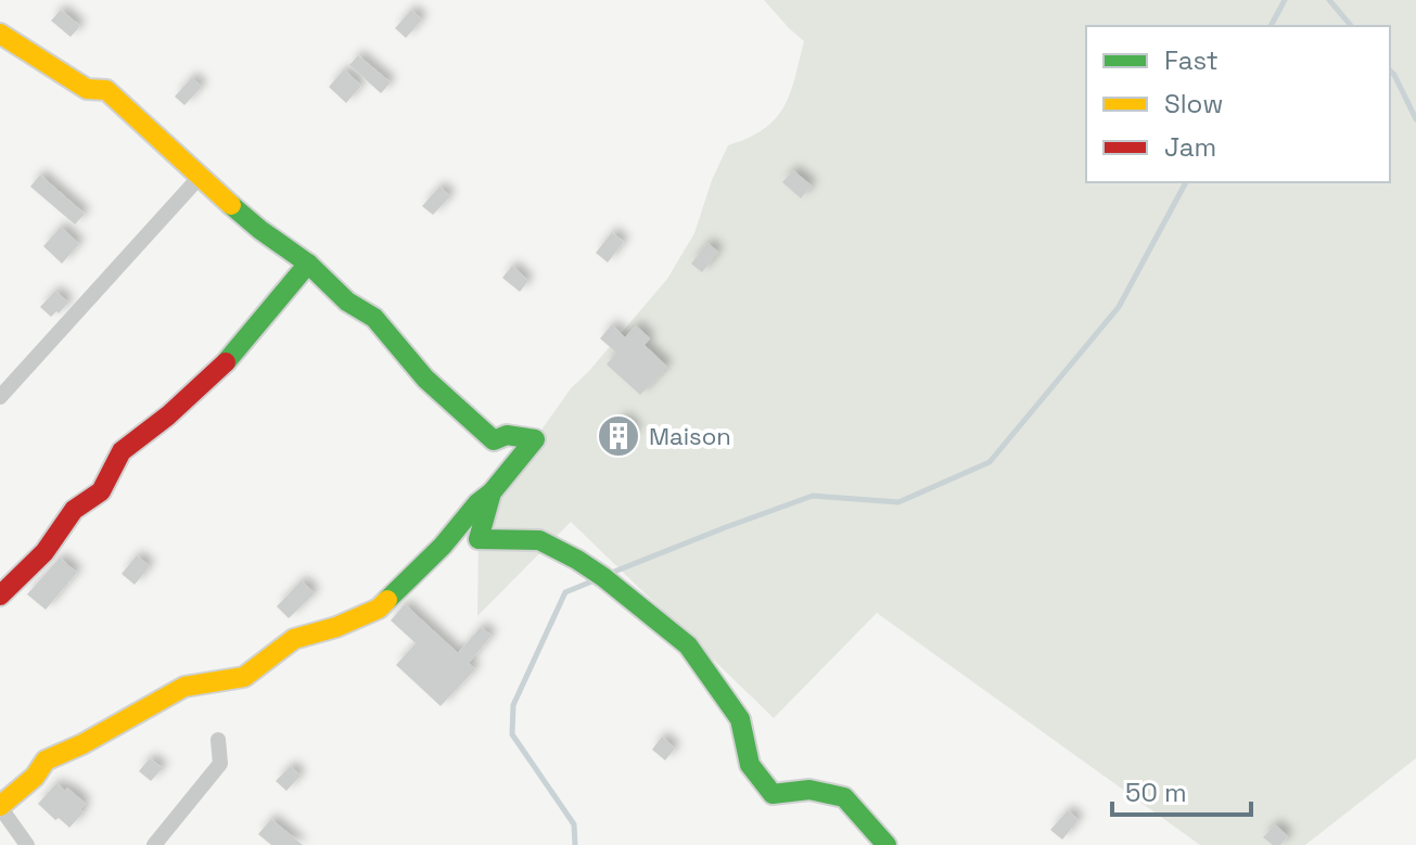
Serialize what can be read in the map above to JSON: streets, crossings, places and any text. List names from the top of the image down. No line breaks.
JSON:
{"places":{"building":["Maison"]},"legend":["Fast","Slow","Jam"],"scale_bar":"50 m"}
